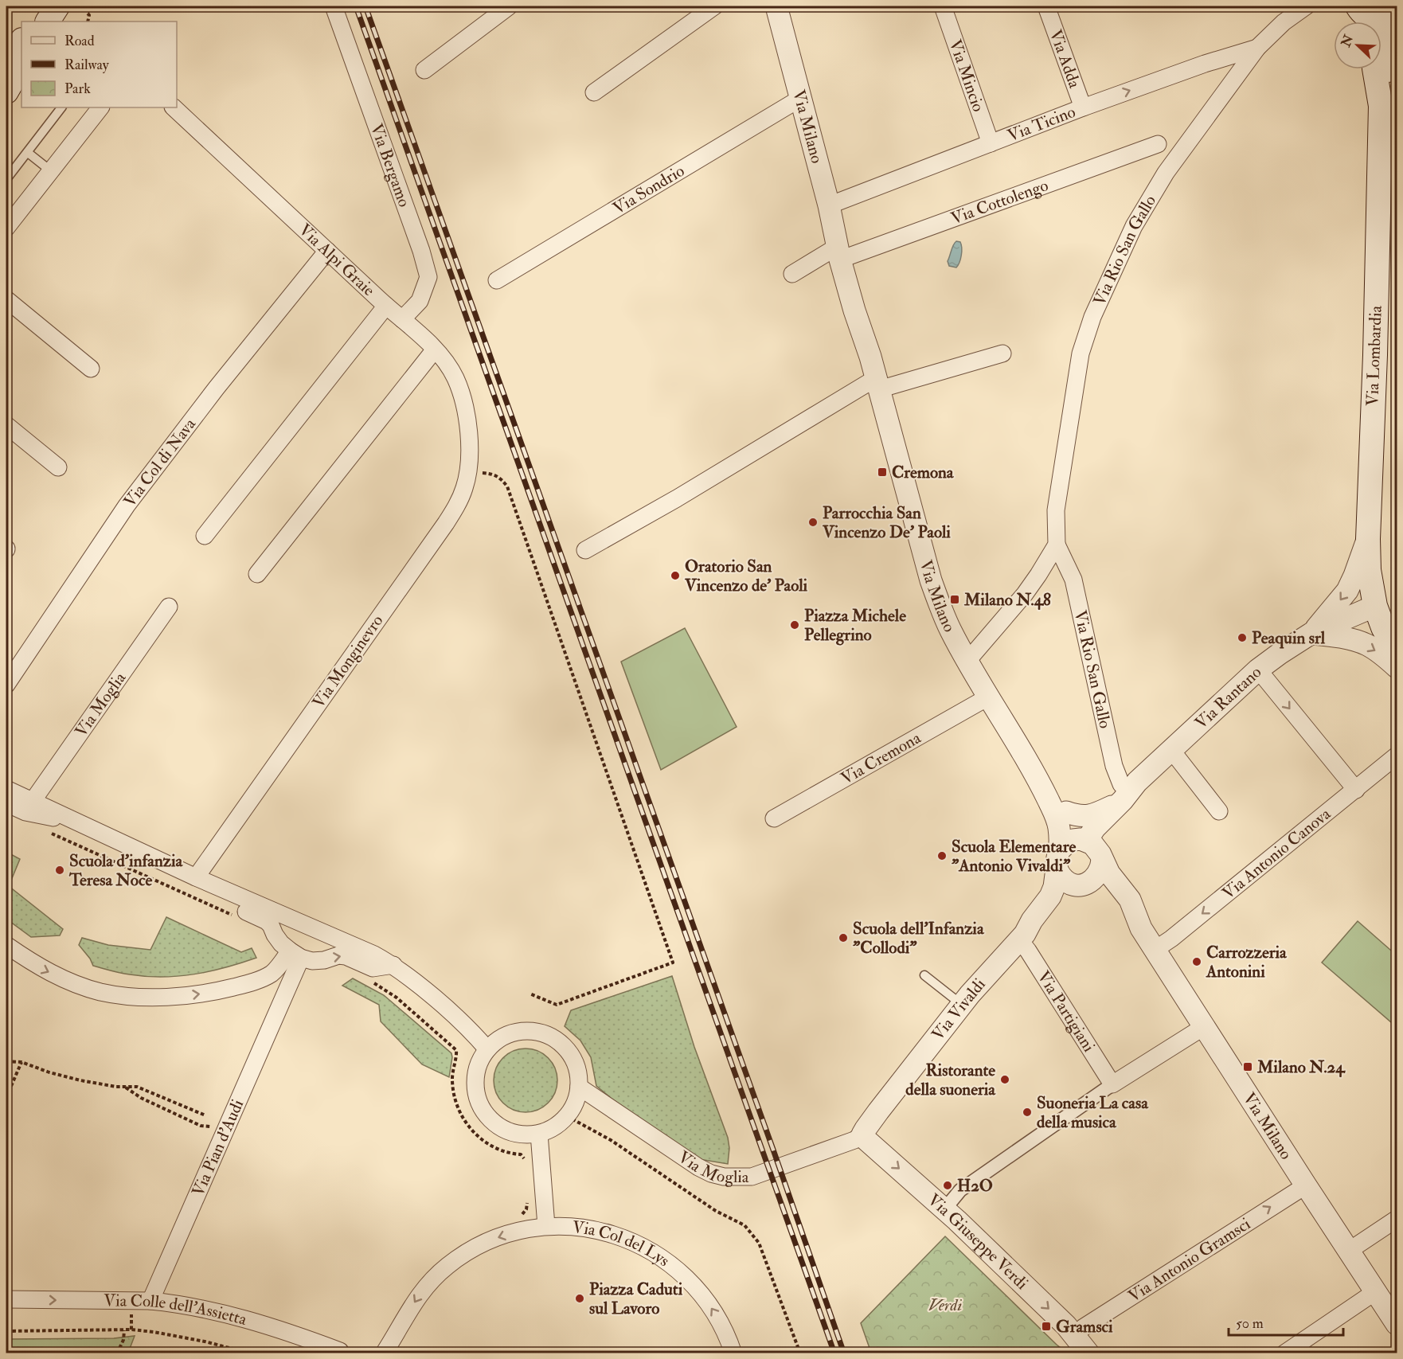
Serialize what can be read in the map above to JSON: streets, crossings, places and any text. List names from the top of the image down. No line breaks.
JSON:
{"streets":{"main road":["Via Lombardia"],"street":["Via Adda","Via Mincio","Via Ticino","Via Milano","Via Bergamo","Via Sondrio","Via Cottolengo","Via Rio San Gallo","Via Alpi Graie","Via Col di Nava","Via Monginevro","Via Rantano","Via Moglia","Via Cremona","Via Antonio Canova","Via Vivaldi","Via Partigiani","Via Pian d'Audi","Via Giuseppe Verdi","Via Col del Lys","Via Antonio Gramsci","Via Colle dell'Assietta"]},"crossings":[["Via Adda","Via Ticino"],["Via Mincio","Via Ticino"],["Via Ticino","Via Milano"],["Via Ticino","Via Rio San Gallo"],["Via Milano","Via Sondrio"],["Via Milano","Via Cottolengo"],["Via Milano","Via Rantano"],["Via Milano","Via Cremona"],["Via Milano","Via Antonio Canova"],["Via Milano","Via Vivaldi"],["Via Milano","Via Antonio Gramsci"],["Via Bergamo","Via Alpi Graie"],["Via Rio San Gallo","Via Rantano"],["Via Alpi Graie","Via Col di Nava"],["Via Alpi Graie","Via Monginevro"],["Via Lombardia","Via Rantano"],["Via Rantano","Via Vivaldi"],["Via Moglia","Via Vivaldi"],["Via Moglia","Via Giuseppe Verdi"],["Via Moglia","Via Col del Lys"],["Via Vivaldi","Via Partigiani"],["Via Vivaldi","Via Giuseppe Verdi"],["Via Pian d'Audi","Via Colle dell'Assietta"],["Via Giuseppe Verdi","Via Antonio Gramsci"]],"one_way":["Via Ticino","Via Antonio Canova","Via Giuseppe Verdi","Via Colle dell'Assietta"],"parks":["Verdi"],"places":{"transit":["Cremona","Milano N.48","Milano N.24","Gramsci"],"other":["Parrocchia San Vincenzo De' Paoli","Oratorio San Vincenzo de' Paoli","Piazza Michele Pellegrino","Peaquin srl","Scuola Elementare \"Antonio Vivaldi\"","Scuola d'infanzia Teresa Noce","Scuola dell'Infanzia \"Collodi\"","Carrozzeria Antonini","Ristorante della suoneria","Suoneria La casa della musica","H2O","Piazza Caduti sul Lavoro"]},"legend":["Road","Railway","Park"],"scale_bar":"50 m","north":"top left"}
